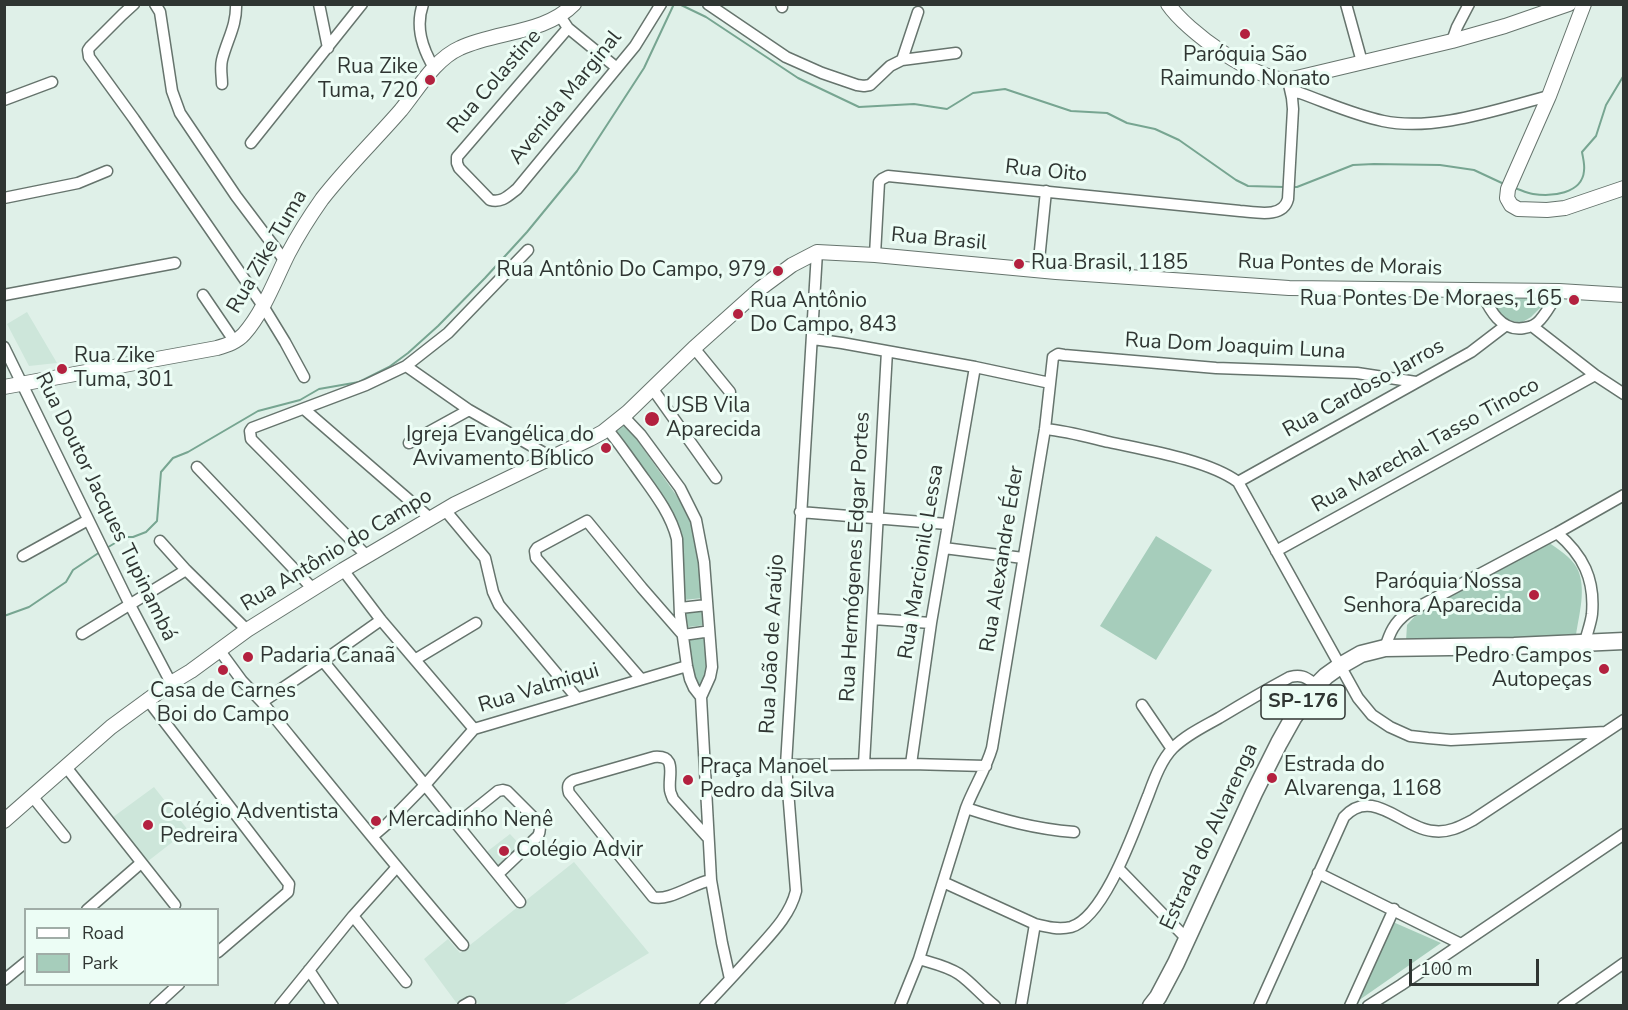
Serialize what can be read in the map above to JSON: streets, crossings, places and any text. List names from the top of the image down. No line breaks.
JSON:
{"streets":{"main road":["SP-176","Estrada do Alvarenga"],"street":["Rua Colastine","Avenida Marginal","Rua Oito","Rua Brasil","Rua Zike Tuma","Rua Pontes de Morais","Rua Dom Joaquim Luna","Rua Cardoso Jarros","Rua Marechal Tasso Tinoco","Rua Doutor Jacques Tupinambá","Rua Antônio do Campo","Rua Hermógenes Edgar Portes","Rua Alexandre Éder","Rua Marcionilc Lessa","Rua João de Araújo","Rua Valmiqui"]},"crossings":[["Rua Colastine","Avenida Marginal"],["Rua Colastine","Rua Zike Tuma"],["Rua Oito","Rua Brasil"],["Rua Brasil","Rua Pontes de Morais"],["Rua Brasil","Rua Antônio do Campo"],["Rua Brasil","Rua João de Araújo"],["Rua Zike Tuma","Rua Doutor Jacques Tupinambá"],["Rua Dom Joaquim Luna","Rua Cardoso Jarros"],["Rua Dom Joaquim Luna","Rua Alexandre Éder"],["Rua Doutor Jacques Tupinambá","Rua Antônio do Campo"],["Rua Antônio do Campo","Rua João de Araújo"]],"places":["Paróquia São Raimundo Nonato","Rua Zike Tuma, 720","Rua Brasil, 1185","Rua Antônio Do Campo, 979","Rua Pontes De Moraes, 165","Rua Antônio Do Campo, 843","Rua Zike Tuma, 301","USB Vila Aparecida","Igreja Evangélica do Avivamento Bíblico","Paróquia Nossa Senhora Aparecida","Padaria Canaã","Pedro Campos Autopeças","Casa de Carnes Boi do Campo","Estrada do Alvarenga, 1168","Praça Manoel Pedro da Silva","Mercadinho Nenê","Colégio Adventista Pedreira","Colégio Advir"],"legend":["Road","Park"],"scale_bar":"100 m"}
